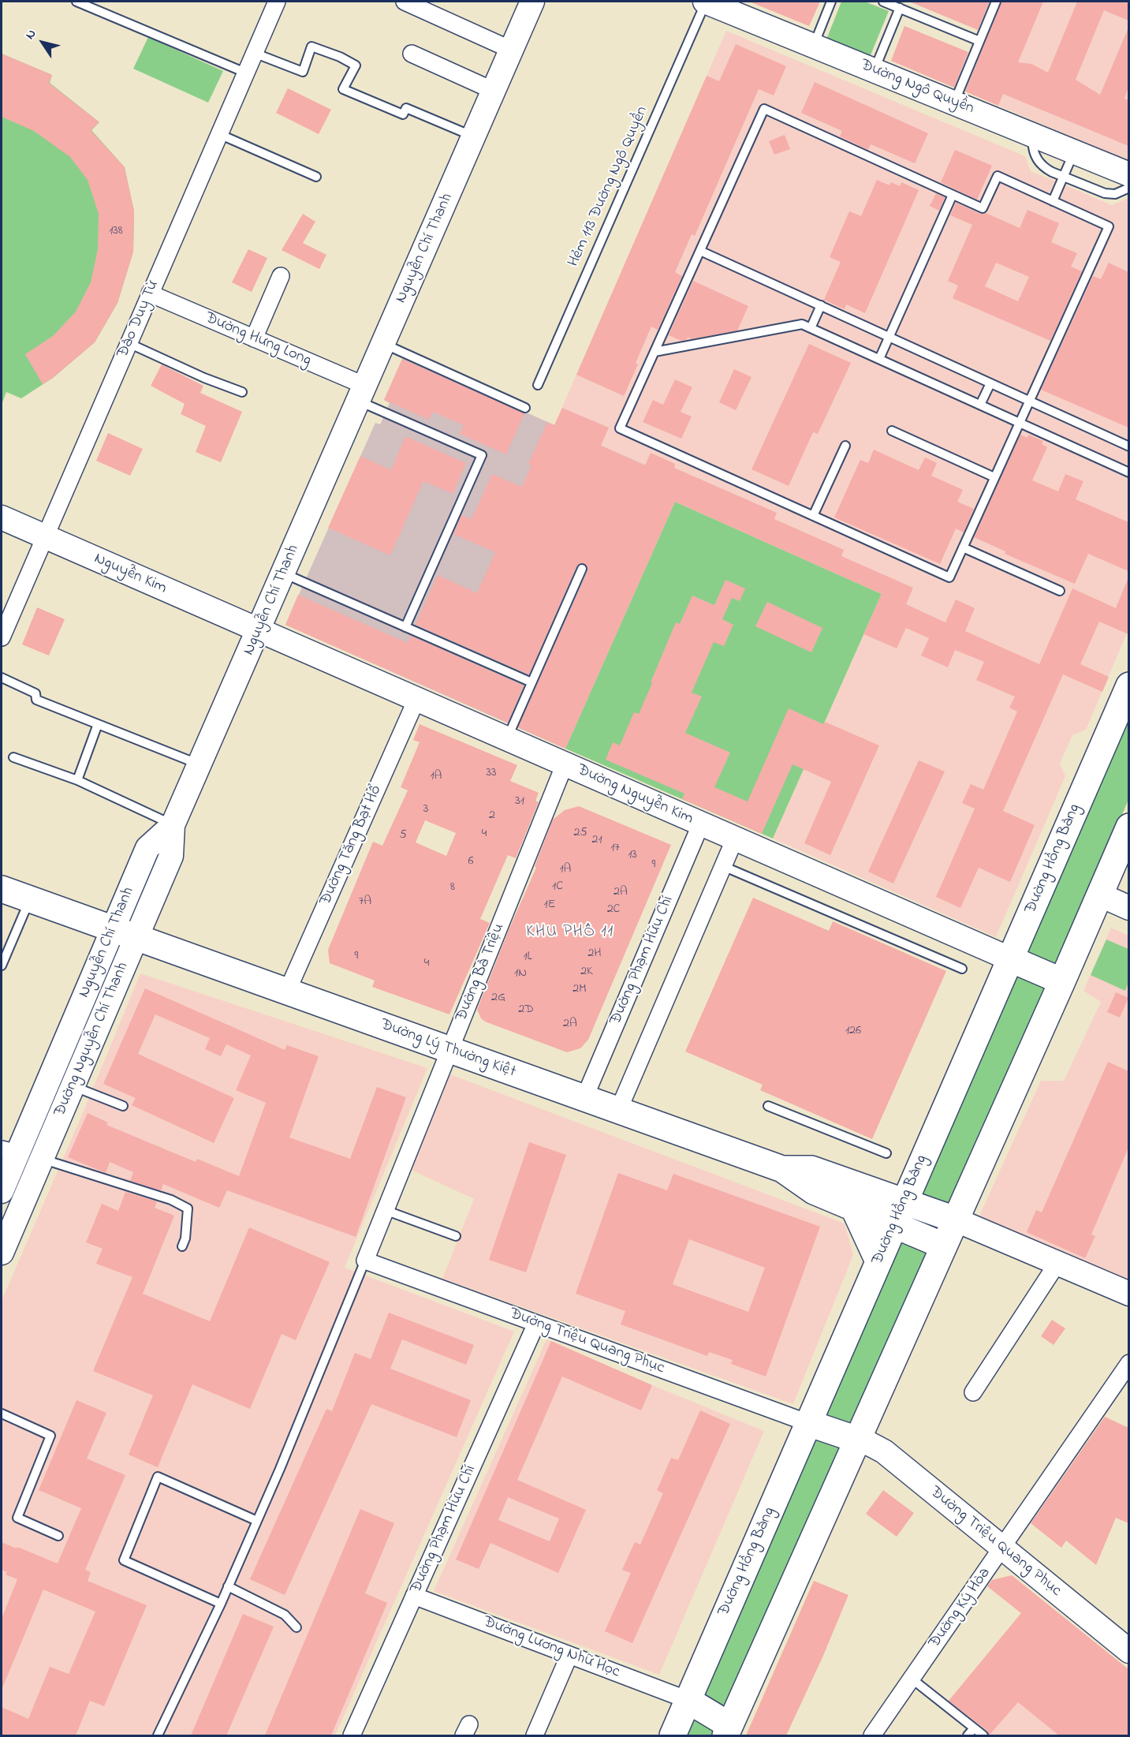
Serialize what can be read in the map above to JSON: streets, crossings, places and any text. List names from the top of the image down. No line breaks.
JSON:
{"streets":{"main road":["Đường Hồng Bàng","Đường Lý Thường Kiệt"],"street":["Đường Ngô Quyền","Nguyễn Chí Thanh","Đào Duy Từ","Đường Hưng Long","Nguyễn Kim","Đường Nguyễn Kim","Đường Tăng Bạt Hổ","Đường Phạm Hữu Chí","Đường Bà Triệu","Đường Nguyễn Chí Thanh","Đường Triệu Quang Phục","Đường Ký Hòa","Đường Lương Nhữ Học"],"lane":["Hẻm 113 Đường Ngô Quyền"]},"crossings":[["Đường Ngô Quyền","Hẻm 113 Đường Ngô Quyền"],["Nguyễn Chí Thanh","Đường Hưng Long"],["Nguyễn Chí Thanh","Nguyễn Kim"],["Nguyễn Chí Thanh","Đường Nguyễn Kim"],["Nguyễn Chí Thanh","Đường Nguyễn Chí Thanh"],["Nguyễn Chí Thanh","Đường Lý Thường Kiệt"],["Đào Duy Từ","Đường Hưng Long"],["Đào Duy Từ","Nguyễn Kim"],["Nguyễn Kim","Đường Nguyễn Kim"],["Đường Nguyễn Kim","Đường Tăng Bạt Hổ"],["Đường Nguyễn Kim","Đường Hồng Bàng"],["Đường Nguyễn Kim","Đường Phạm Hữu Chí"],["Đường Nguyễn Kim","Đường Bà Triệu"],["Đường Tăng Bạt Hổ","Đường Lý Thường Kiệt"],["Đường Hồng Bàng","Đường Lý Thường Kiệt"],["Đường Hồng Bàng","Đường Triệu Quang Phục"],["Đường Hồng Bàng","Đường Lương Nhữ Học"],["Đường Phạm Hữu Chí","Đường Lý Thường Kiệt"],["Đường Phạm Hữu Chí","Đường Triệu Quang Phục"],["Đường Phạm Hữu Chí","Đường Lương Nhữ Học"],["Đường Bà Triệu","Đường Lý Thường Kiệt"],["Đường Bà Triệu","Đường Triệu Quang Phục"],["Đường Nguyễn Chí Thanh","Đường Lý Thường Kiệt"],["Đường Triệu Quang Phục","Đường Ký Hòa"]],"districts":["KHU PHỐ 11"],"house_numbers":["138","33","1A","31","3","2","25","4","5","21","17","13","6","9","1A","1C","8","2A","7A","1E","2C","2H","9","1L","4","2K","1N","2M","2G","2D","2A","126"],"north":"top left"}
